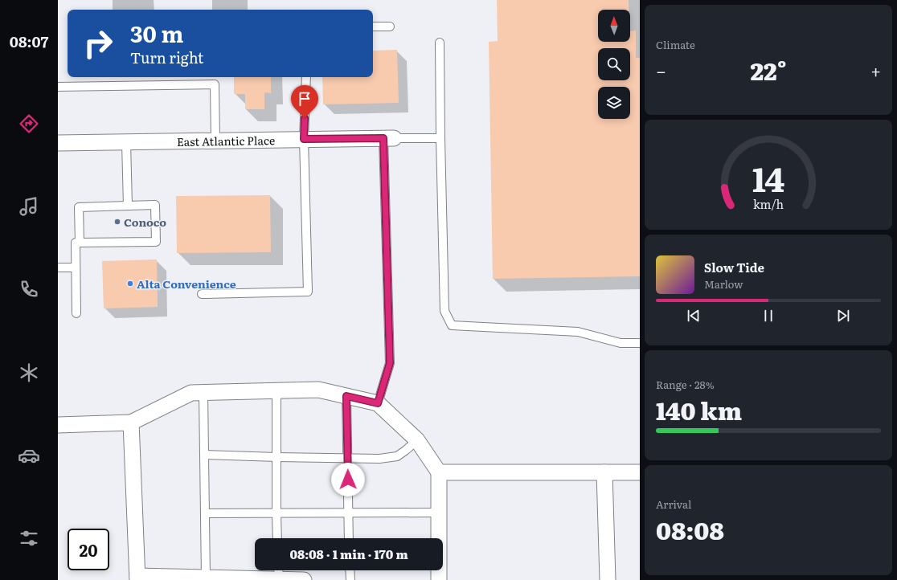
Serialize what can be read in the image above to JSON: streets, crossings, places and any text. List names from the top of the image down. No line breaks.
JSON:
{"streets":{"street":["East Atlantic Place"]},"places":["Conoco","Alta Convenience"],"north":"top","page":{"tabs":"08:07","tile":["Climate",["Range · 28%","140 km"],["Arrival","08:08"]],"turn":["30 m","Turn right"],"heat":["−","22°","+"],"song":["Slow Tide","Marlow"],"limit":"20","trip":"08:08 · 1 min · 170 m","gauge":["14","km/h"]}}
